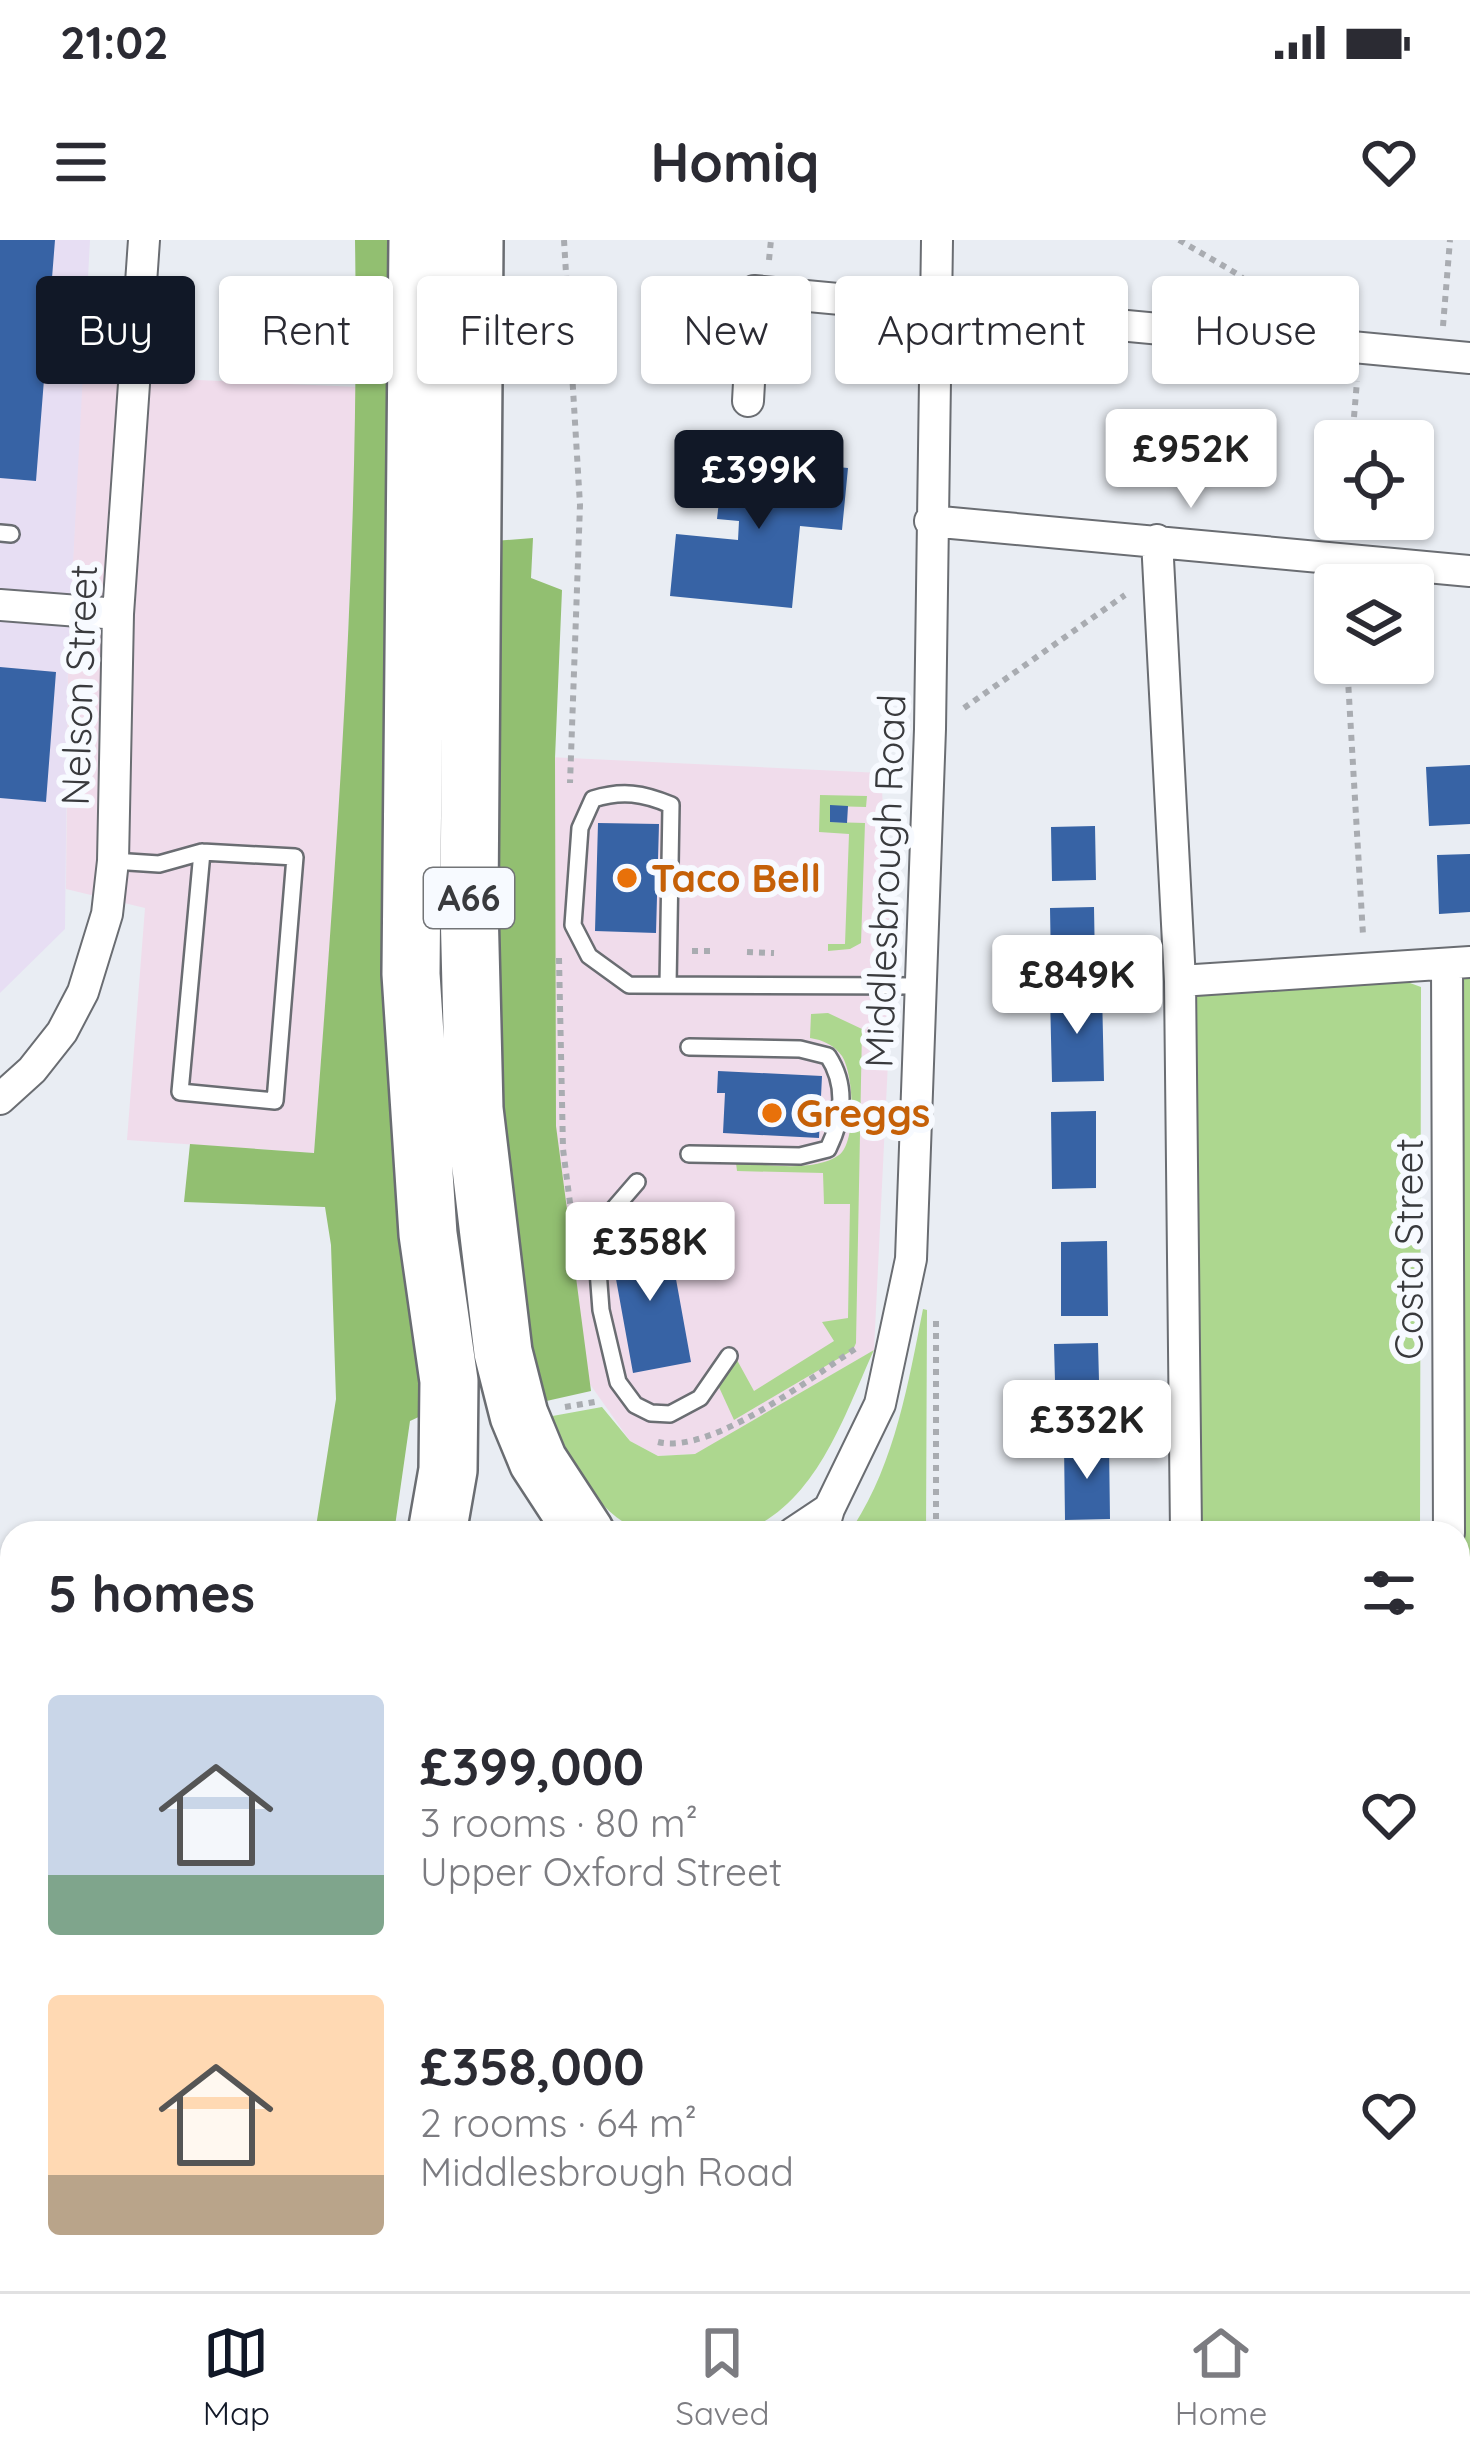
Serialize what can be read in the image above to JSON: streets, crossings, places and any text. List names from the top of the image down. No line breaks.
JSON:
{"streets":{"highway":["A66"],"street":["Nelson Street","Middlesbrough Road","Costa Street"]},"places":["Taco Bell","Greggs"],"page":{"status":"21:02","header":"Homiq","chip":["Buy","Rent","Filters","New","Apartment","House"],"price":["£952K","£399K","£849K","£358K","£332K"],"heading":"5 homes","list":[{"name":"£399,000","note":"3 rooms · 80 m² · Upper Oxford Street"},{"name":"£358,000","note":"2 rooms · 64 m² · Middlesbrough Road"}],"tabs":["Map","Saved","Home"]}}
